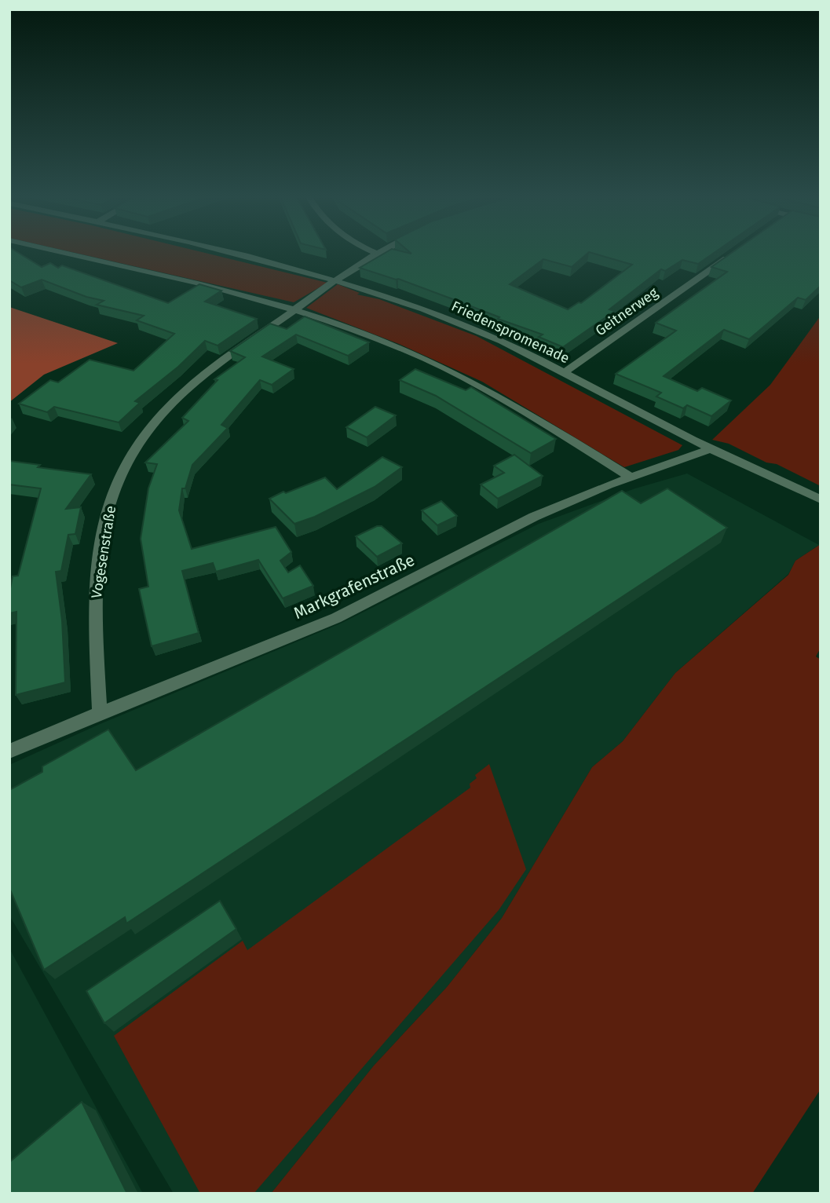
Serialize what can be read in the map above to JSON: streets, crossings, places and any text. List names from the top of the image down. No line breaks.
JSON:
{"streets":{"street":["Geitnerweg","Friedenspromenade","Vogesenstraße","Markgrafenstraße"]},"crossings":[["Geitnerweg","Friedenspromenade"],["Friedenspromenade","Vogesenstraße"],["Friedenspromenade","Markgrafenstraße"],["Vogesenstraße","Markgrafenstraße"]]}
